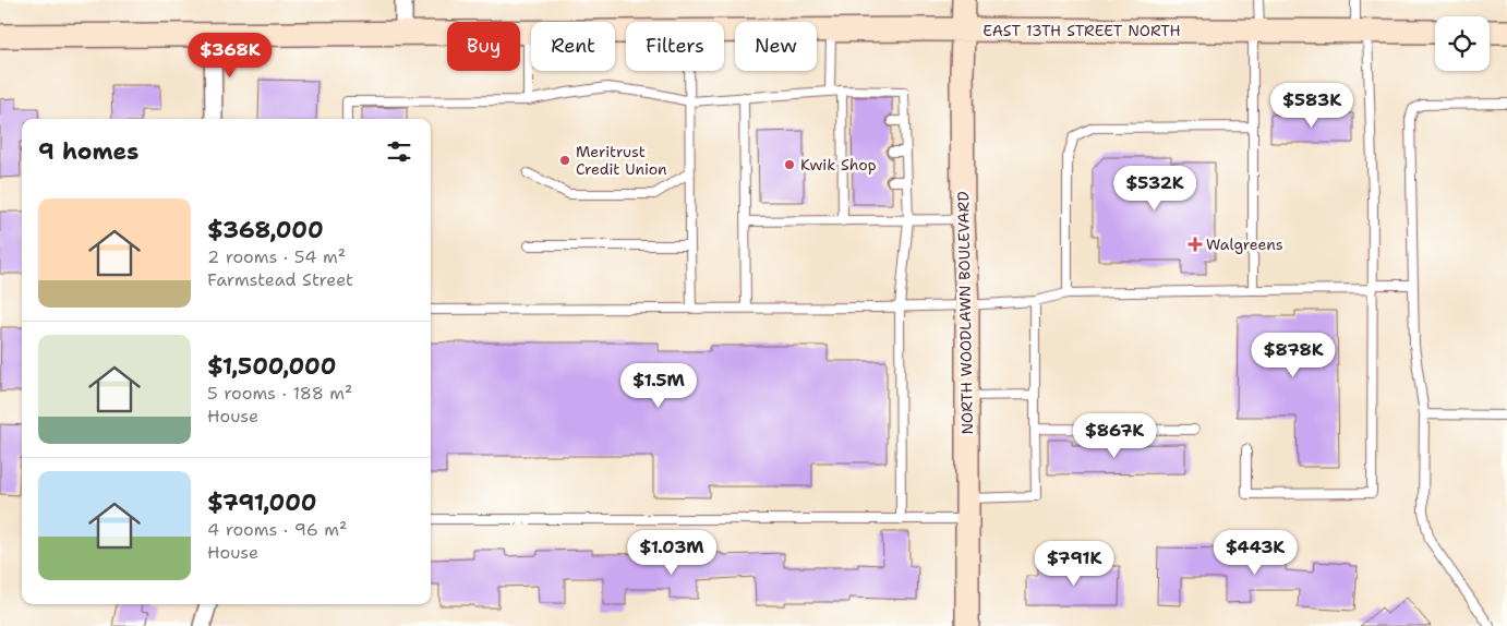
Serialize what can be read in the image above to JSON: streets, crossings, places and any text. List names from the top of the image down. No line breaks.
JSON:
{"streets":{"main road":["EAST 13TH STREET NORTH","NORTH WOODLAWN BOULEVARD"]},"crossings":[["EAST 13TH STREET NORTH","NORTH WOODLAWN BOULEVARD"]],"places":{"other":["Meritrust Credit Union","Kwik Shop"],"health":["Walgreens"]},"page":{"chip":["Buy","Rent","Filters","New"],"price":["$368K","$583K","$532K","$878K","$1.5M","$867K","$1.03M","$443K","$791K"],"heading":"9 homes","list":[{"name":"$368,000","note":"2 rooms · 54 m² · Farmstead Street"},{"name":"$1,500,000","note":"5 rooms · 188 m² · House"},{"name":"$791,000","note":"4 rooms · 96 m² · House"}]}}
